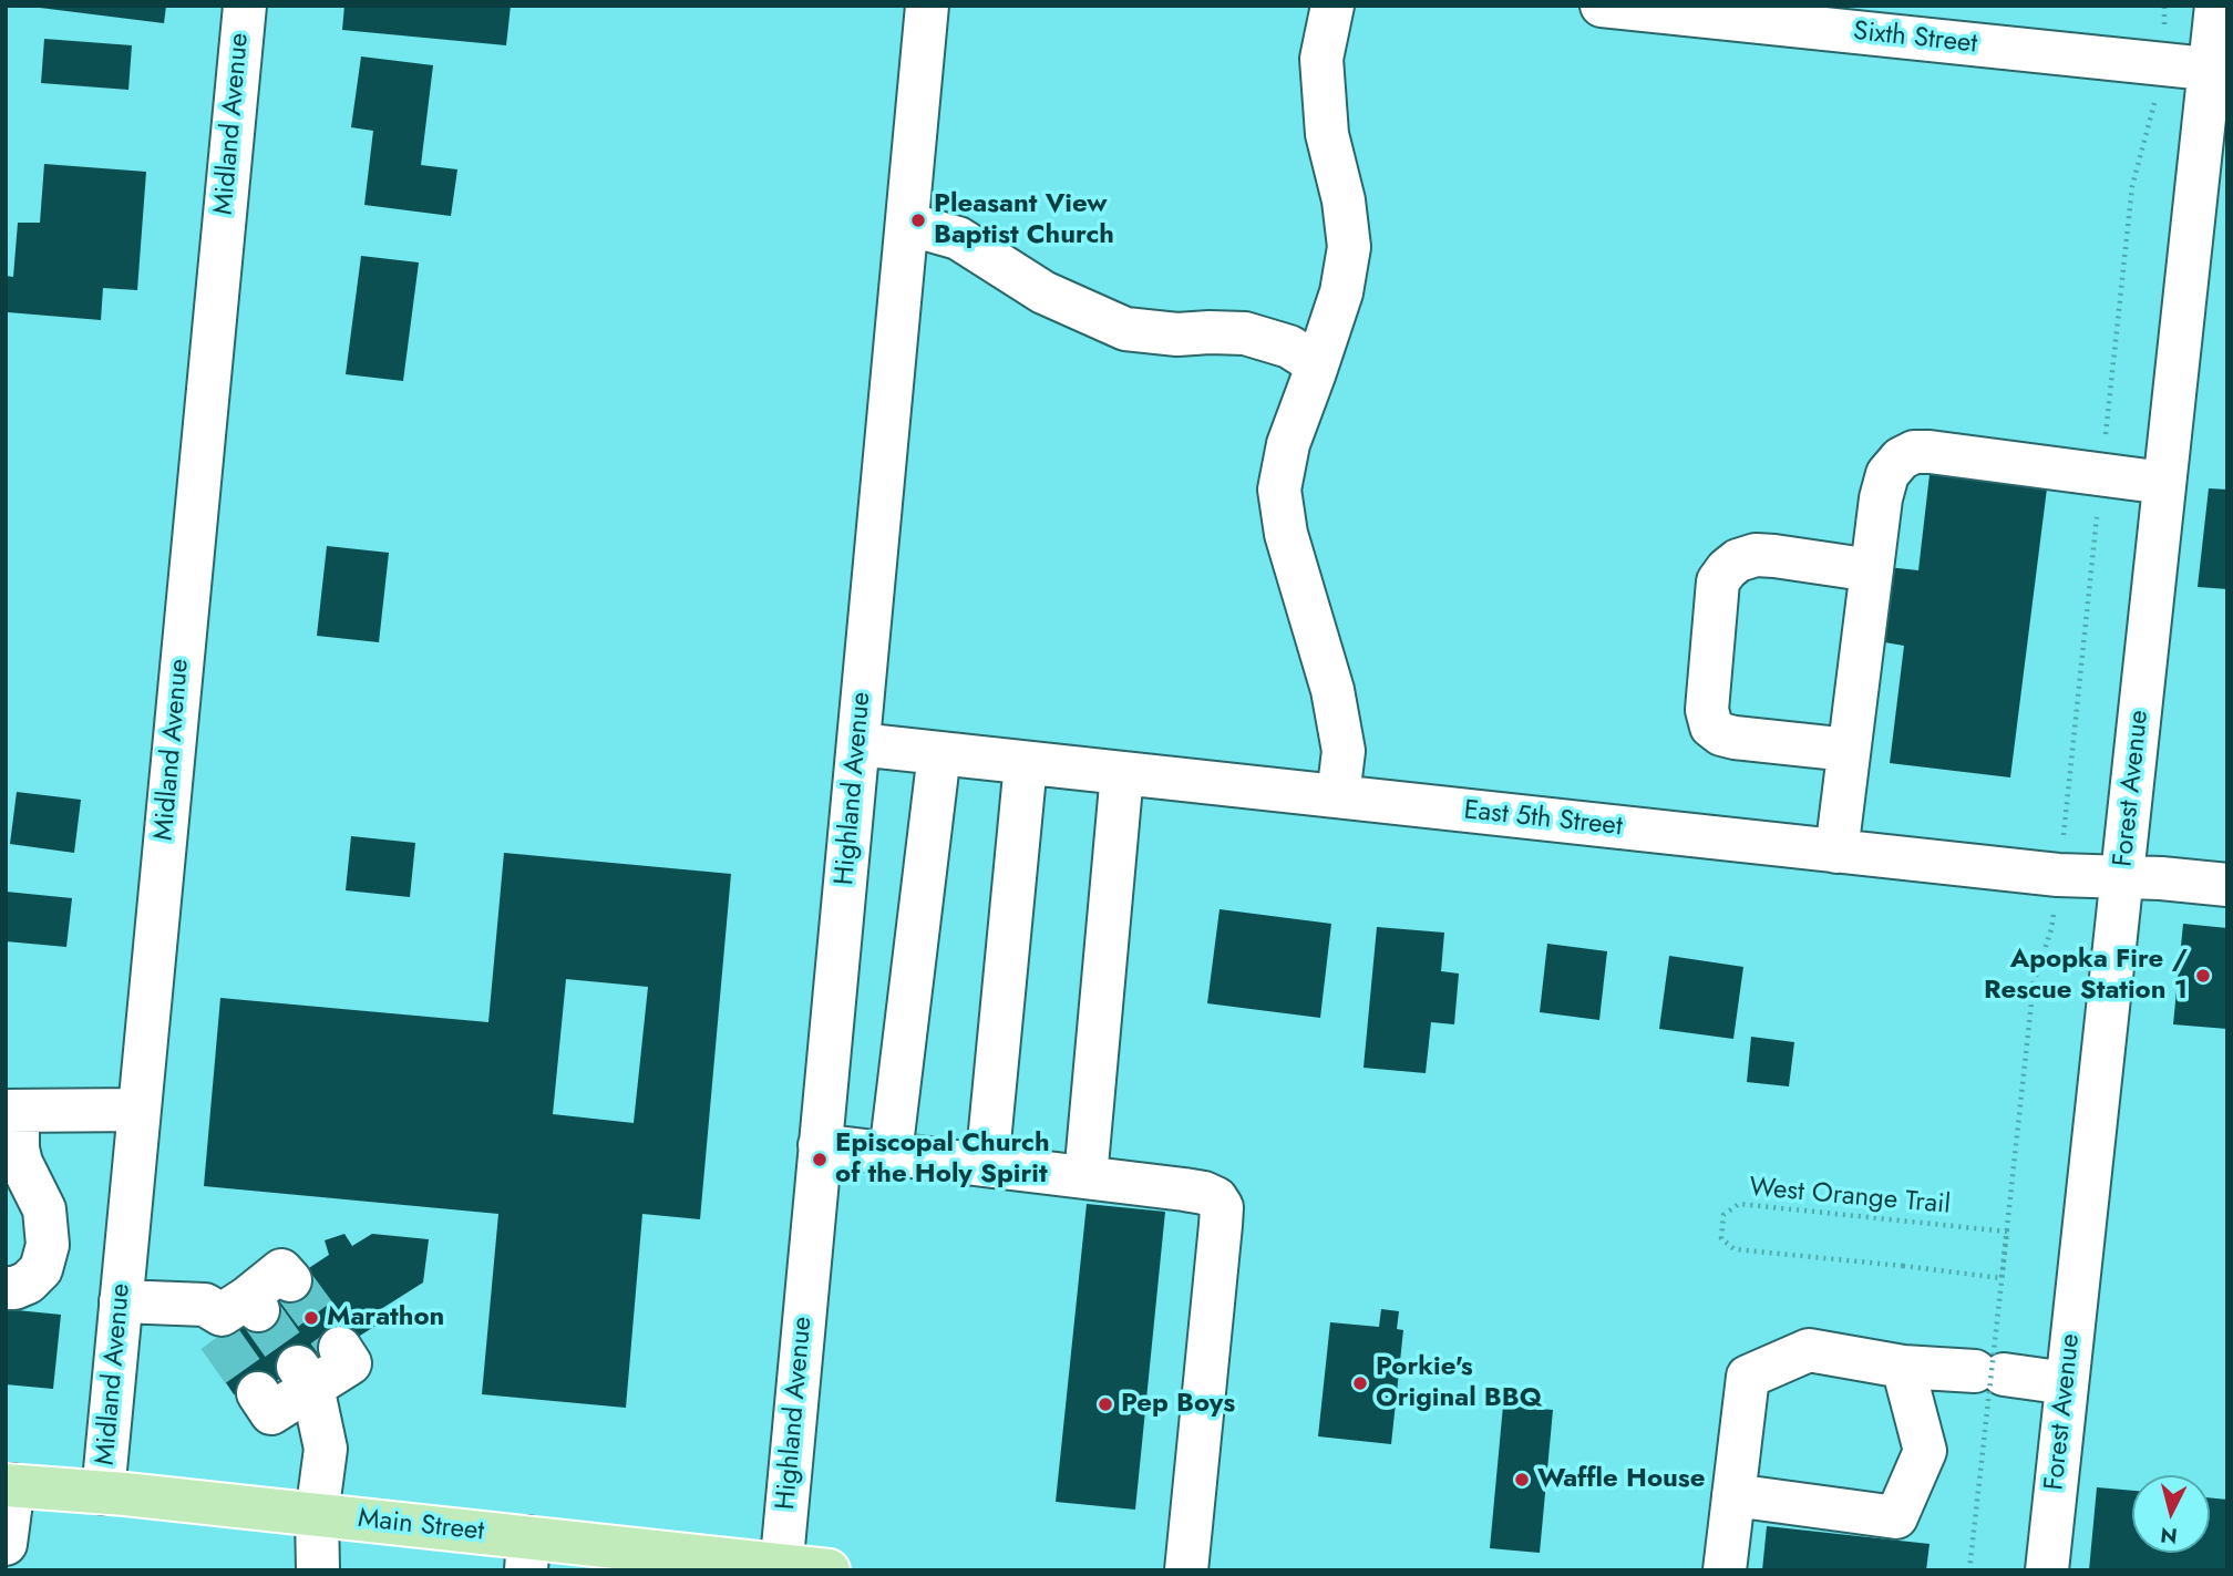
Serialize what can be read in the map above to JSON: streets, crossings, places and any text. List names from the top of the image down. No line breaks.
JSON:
{"streets":{"main road":["Main Street"],"street":["Sixth Street","Midland Avenue","Highland Avenue","Forest Avenue","East 5th Street"],"path":["West Orange Trail"]},"crossings":[["Sixth Street","Forest Avenue"],["Midland Avenue","Main Street"],["Highland Avenue","East 5th Street"],["Highland Avenue","Main Street"],["Forest Avenue","East 5th Street"],["East 5th Street","West Orange Trail"]],"places":["Pleasant View Baptist Church","Apopka Fire / Rescue Station 1","Episcopal Church of the Holy Spirit","Marathon","Porkie's Original BBQ","Pep Boys","Waffle House"],"north":"bottom"}
